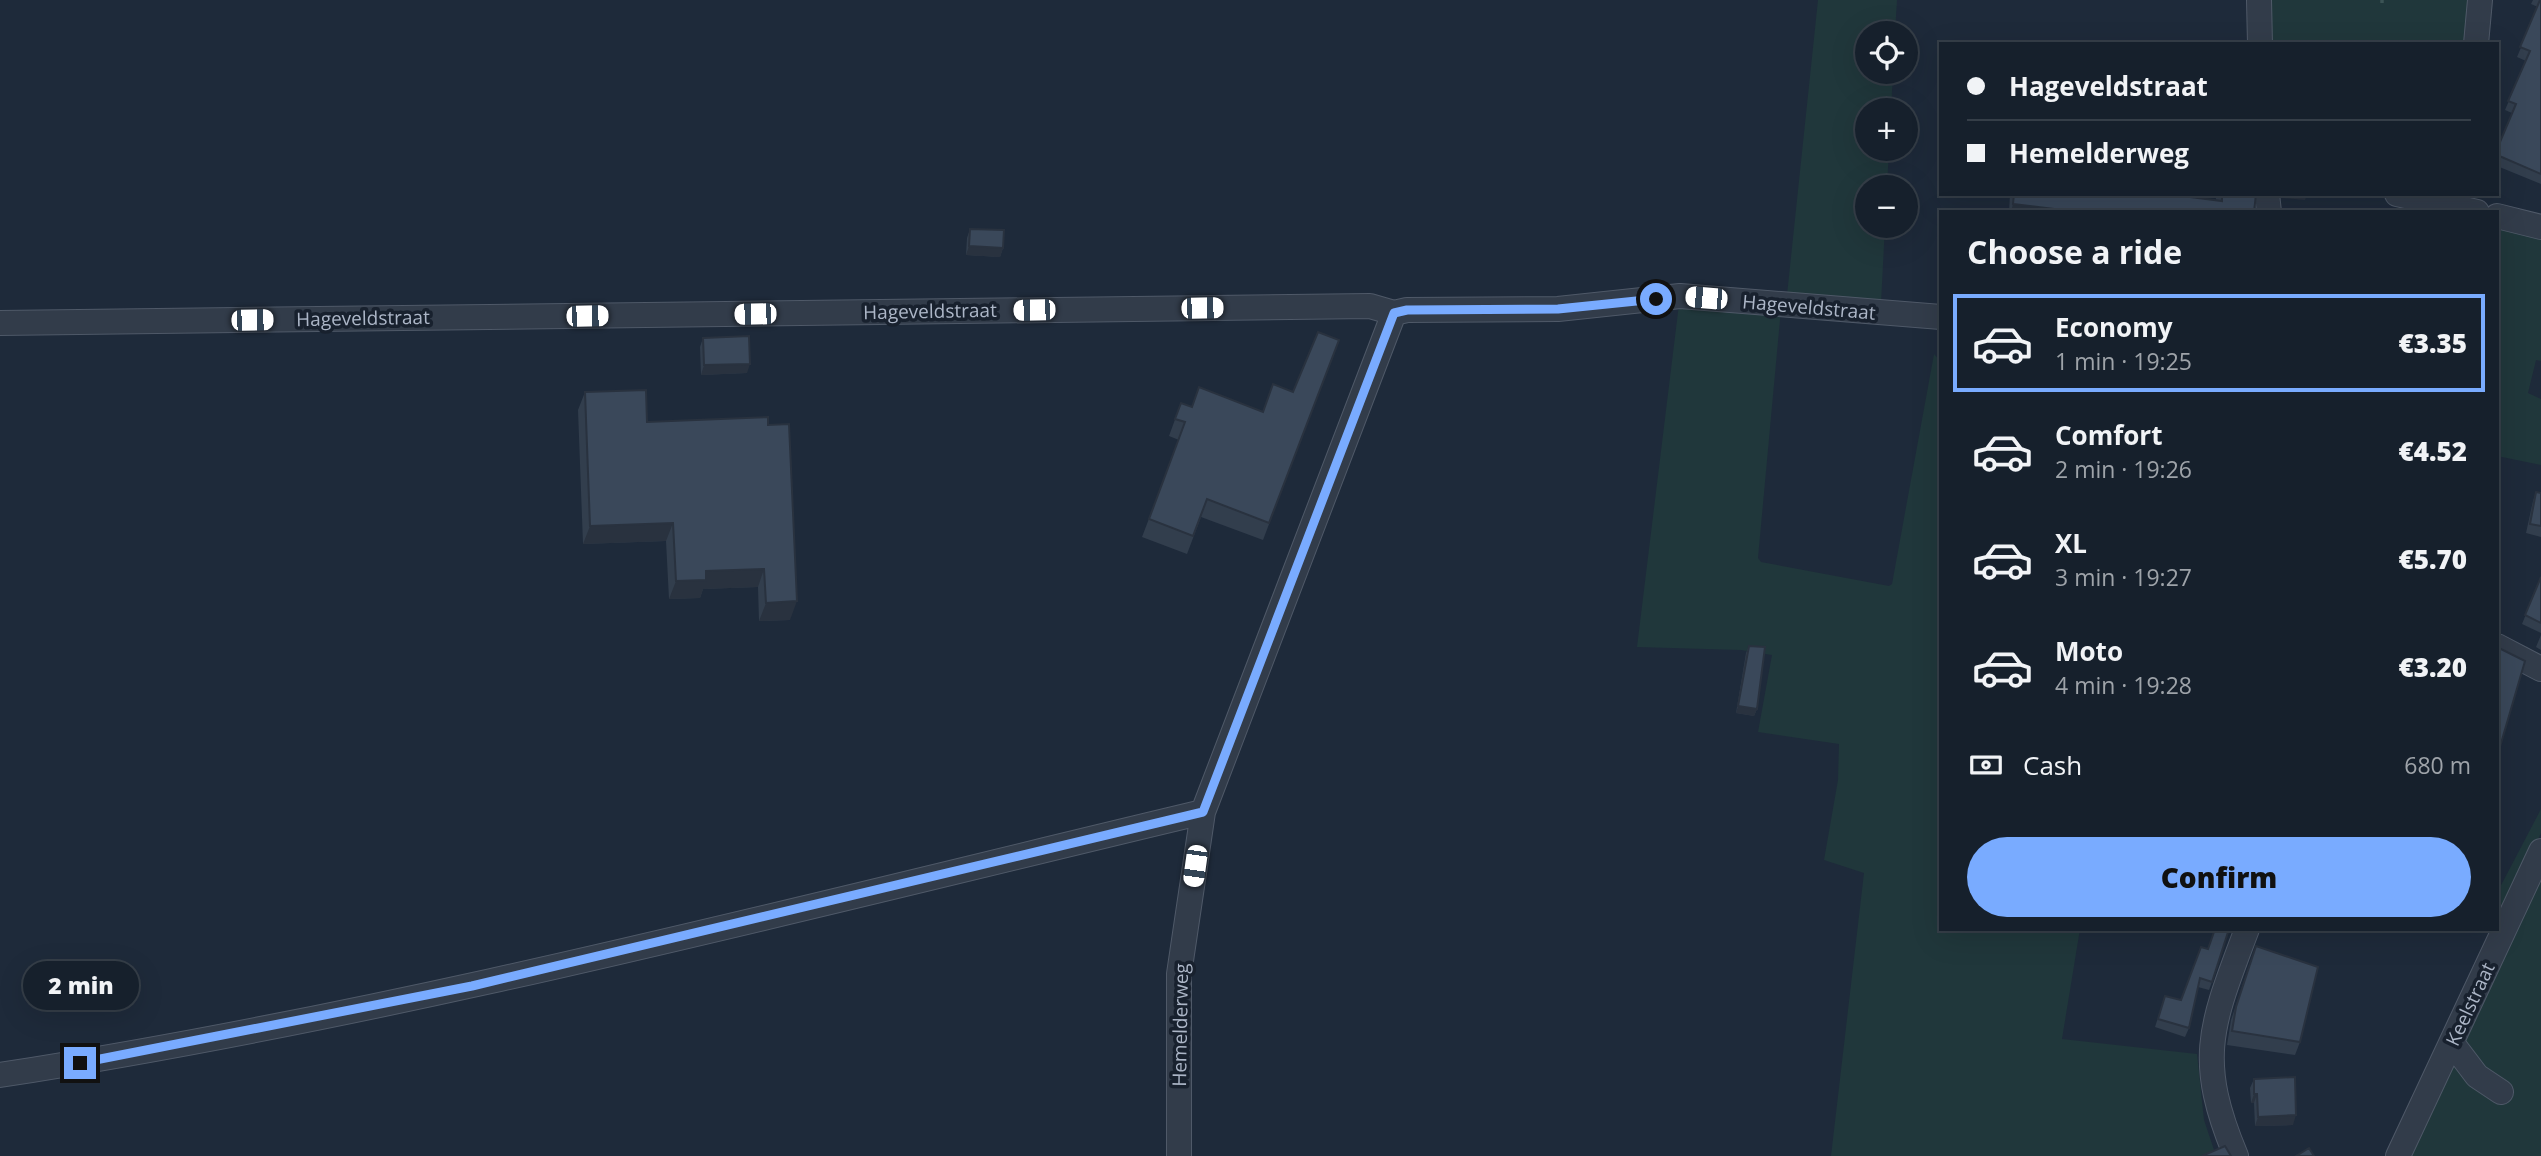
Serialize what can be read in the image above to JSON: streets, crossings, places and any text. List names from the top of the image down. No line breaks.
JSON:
{"streets":{"street":["Hageveldstraat","Keelstraat","Hemelderweg"]},"crossings":[["Hageveldstraat","Hemelderweg"]],"page":{"map_buttons":["+","−"],"banner":["Hageveldstraat","Hemelderweg"],"heading":"Choose a ride","list":[{"name":"Economy","note":"1 min · 19:25","value":"€3.35"},{"name":"Comfort","note":"2 min · 19:26","value":"€4.52"},{"name":"XL","note":"3 min · 19:27","value":"€5.70"},{"name":"Moto","note":"4 min · 19:28","value":"€3.20"}],"pay":["Cash","680 m"],"buttons":"Confirm","bubble":"2 min"}}
